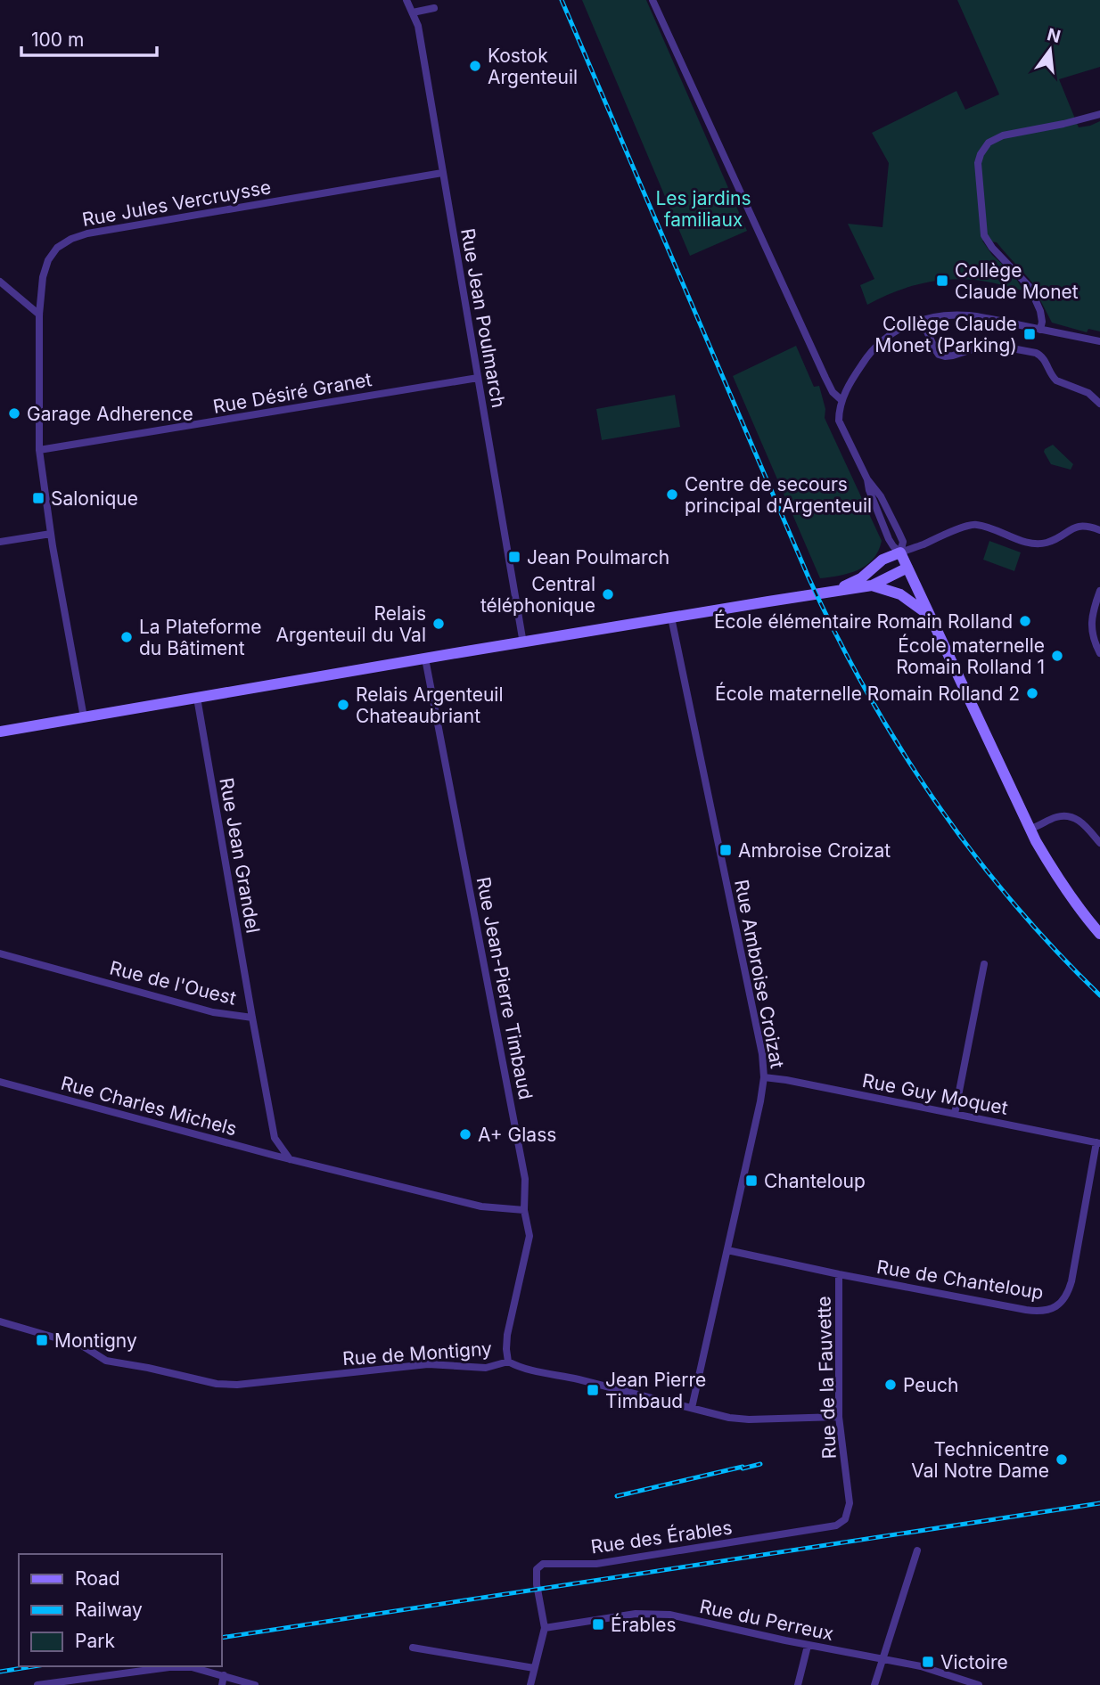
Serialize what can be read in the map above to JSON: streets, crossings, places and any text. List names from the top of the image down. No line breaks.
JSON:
{"streets":{"street":["Rue Jules Vercruysse","Rue Jean Poulmarch","Rue Désiré Granet","Rue Jean Grandel","Rue Ambroise Croizat","Rue de l'Ouest","Rue Jean-Pierre Timbaud","Rue Guy Moquet","Rue Charles Michels","Rue de Chanteloup","Rue de Montigny","Rue de la Fauvette","Rue des Érables","Rue du Perreux"]},"crossings":[["Rue Jules Vercruysse","Rue Jean Poulmarch"],["Rue Jules Vercruysse","Rue Désiré Granet"],["Rue Jean Poulmarch","Rue Désiré Granet"],["Rue Jean Grandel","Rue de l'Ouest"],["Rue Ambroise Croizat","Rue Guy Moquet"],["Rue Ambroise Croizat","Rue de Chanteloup"],["Rue Ambroise Croizat","Rue de Montigny"],["Rue de l'Ouest","Rue Charles Michels"],["Rue Jean-Pierre Timbaud","Rue de Montigny"],["Rue Guy Moquet","Rue de Chanteloup"],["Rue de Chanteloup","Rue de la Fauvette"],["Rue de Montigny","Rue de la Fauvette"],["Rue de la Fauvette","Rue des Érables"],["Rue des Érables","Rue du Perreux"]],"parks":["Les jardins familiaux"],"places":{"other":["Kostok Argenteuil","Garage Adherence","Centre de secours principal d'Argenteuil","Central téléphonique","École élémentaire Romain Rolland","Relais Argenteuil du Val","La Plateforme du Bâtiment","École maternelle Romain Rolland 1","École maternelle Romain Rolland 2","Relais Argenteuil Chateaubriant","A+ Glass","Peuch","Technicentre Val Notre Dame"],"transit":["Collège Claude Monet","Collège Claude Monet (Parking)","Salonique","Jean Poulmarch","Ambroise Croizat","Chanteloup","Montigny","Jean Pierre Timbaud","Érables","Victoire"]},"legend":["Road","Railway","Park"],"scale_bar":"100 m","north":"top"}
